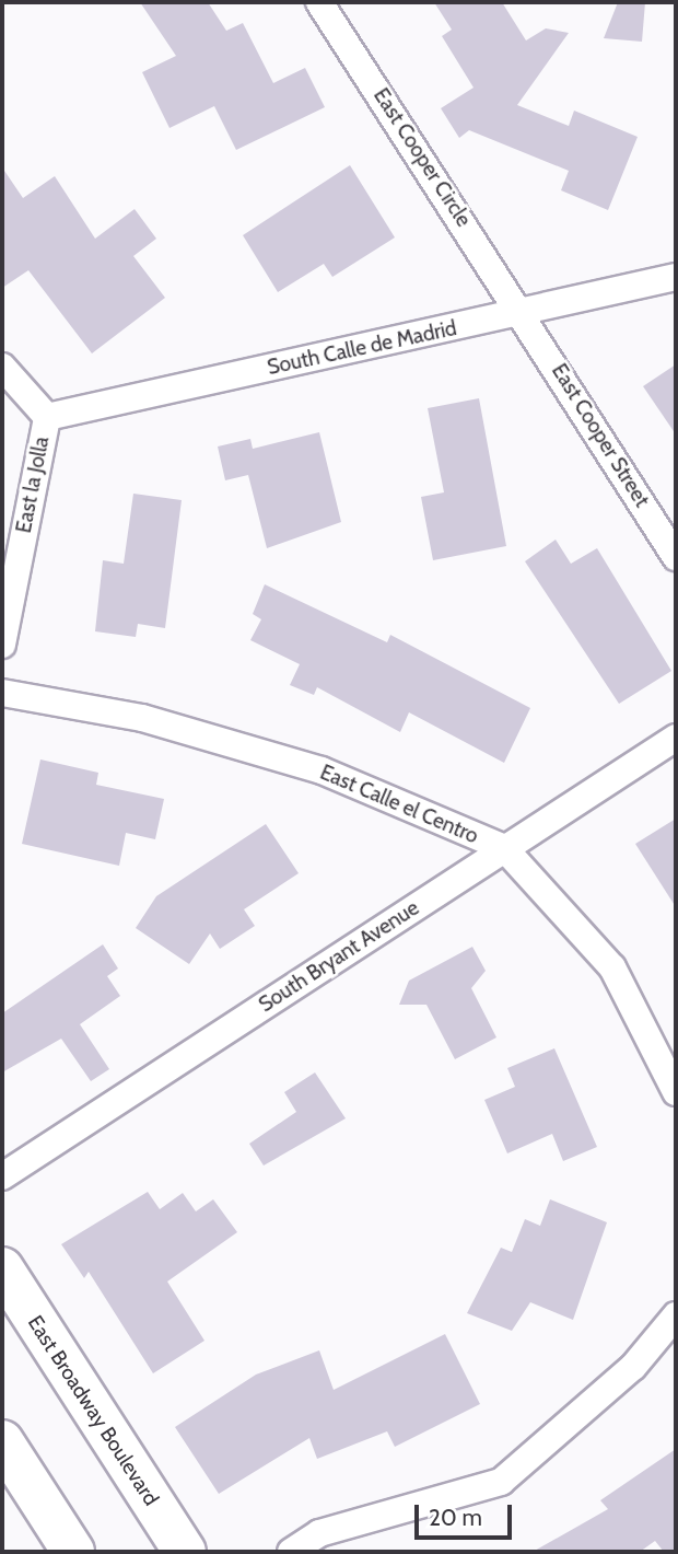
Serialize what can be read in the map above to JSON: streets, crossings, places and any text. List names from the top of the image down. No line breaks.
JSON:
{"streets":{"main road":["East Broadway Boulevard"],"street":["East Cooper Circle","South Calle de Madrid","East Cooper Street","East la Jolla","East Calle el Centro","South Bryant Avenue"]},"crossings":[["East Cooper Circle","South Calle de Madrid"],["East Cooper Circle","East Cooper Street"],["South Calle de Madrid","East Cooper Street"],["South Calle de Madrid","East la Jolla"],["East Calle el Centro","South Bryant Avenue"]],"scale_bar":"20 m"}
